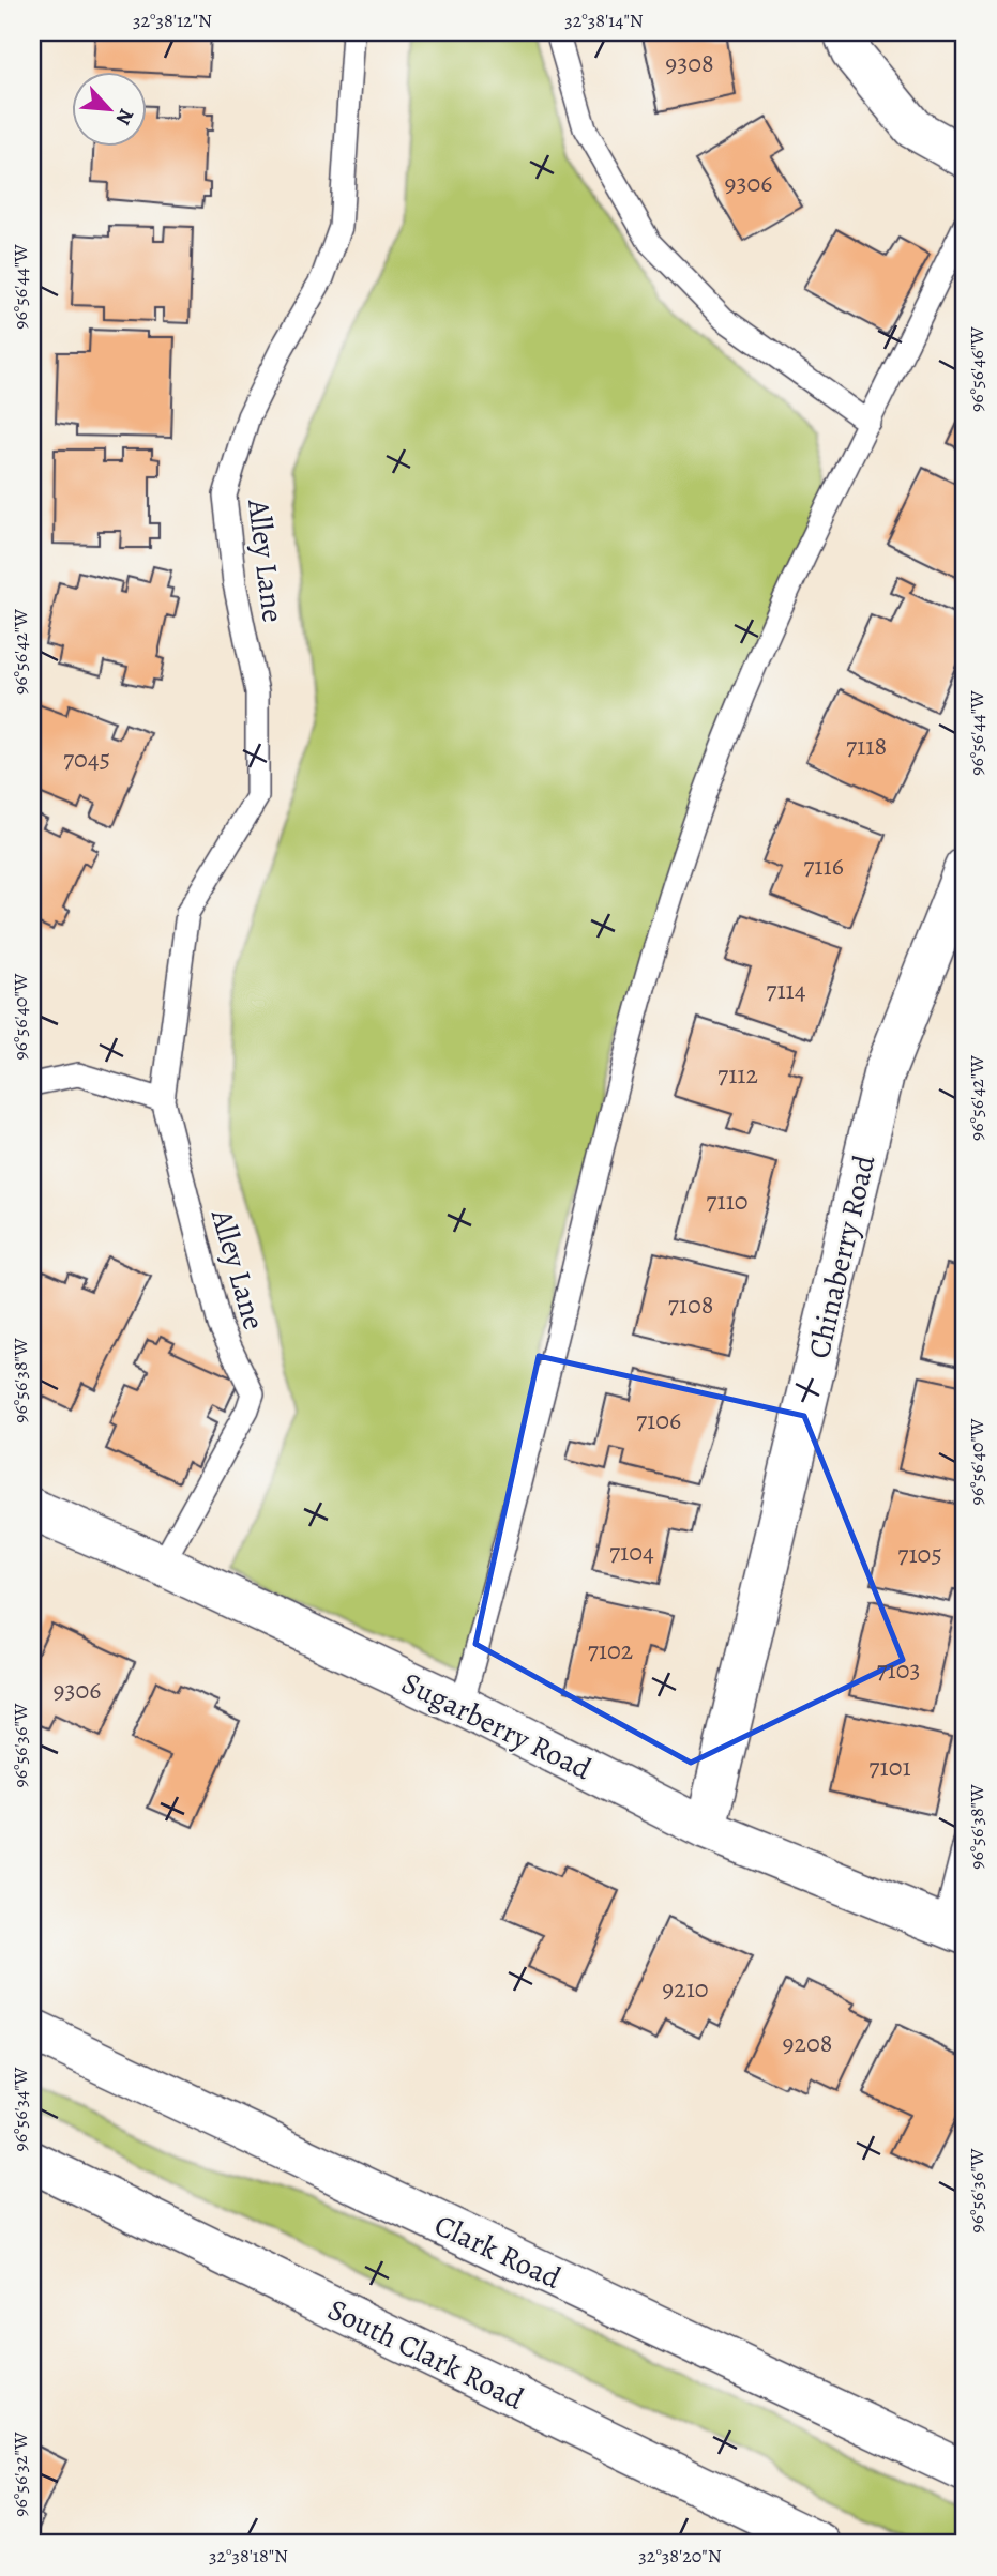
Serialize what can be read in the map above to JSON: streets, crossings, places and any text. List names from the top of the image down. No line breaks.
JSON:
{"streets":{"street":["Chinaberry Road","Sugarberry Road","Clark Road","South Clark Road"],"lane":["Alley Lane"]},"crossings":[["Alley Lane","Sugarberry Road"],["Chinaberry Road","Sugarberry Road"]],"house_numbers":["9308","9306","7118","7045","7116","7114","7112","7110","7108","7106","7104","7105","7102","7103","9306","7101","9210","9208"],"north":"bottom right","coordinates":["32°38'12\"N","32°38'14\"N","96°56'44\"W","96°56'46\"W","96°56'42\"W","96°56'40\"W","96°56'38\"W","96°56'36\"W","96°56'34\"W","96°56'32\"W","32°38'18\"N","32°38'20\"N"]}
